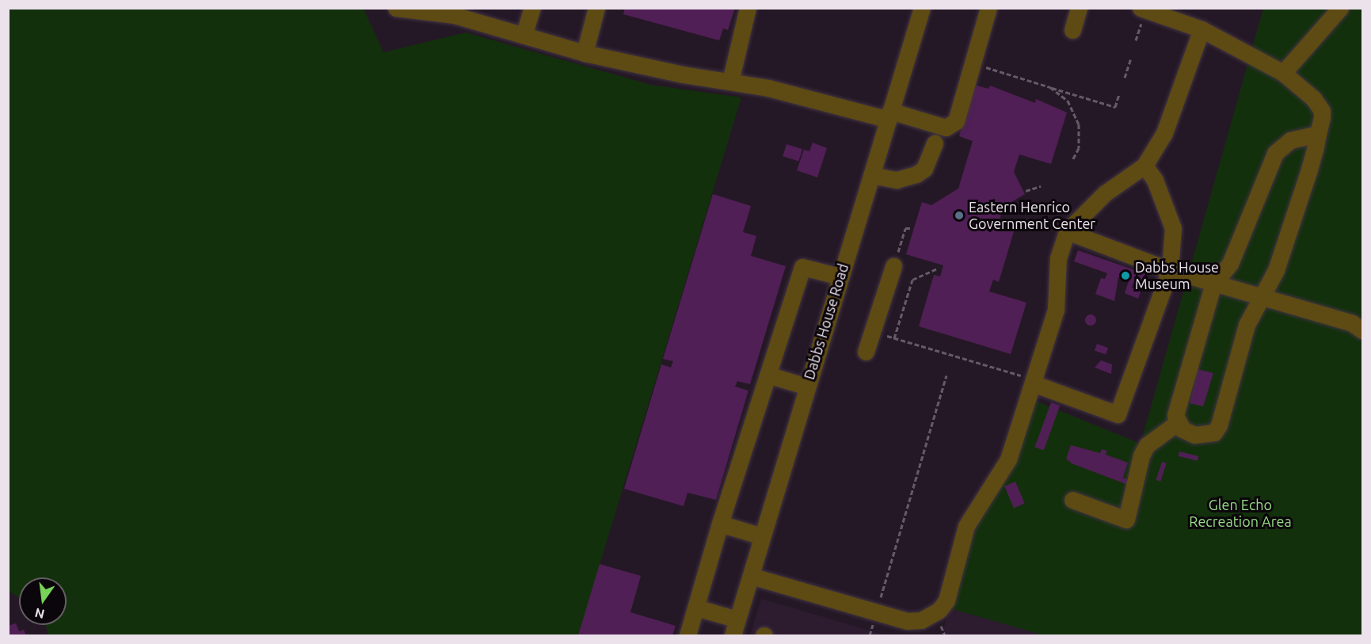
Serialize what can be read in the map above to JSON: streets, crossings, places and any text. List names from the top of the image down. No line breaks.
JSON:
{"streets":{"street":["Dabbs House Road"]},"parks":["Glen Echo Recreation Area"],"places":["Eastern Henrico Government Center","Dabbs House Museum"],"north":"bottom"}
